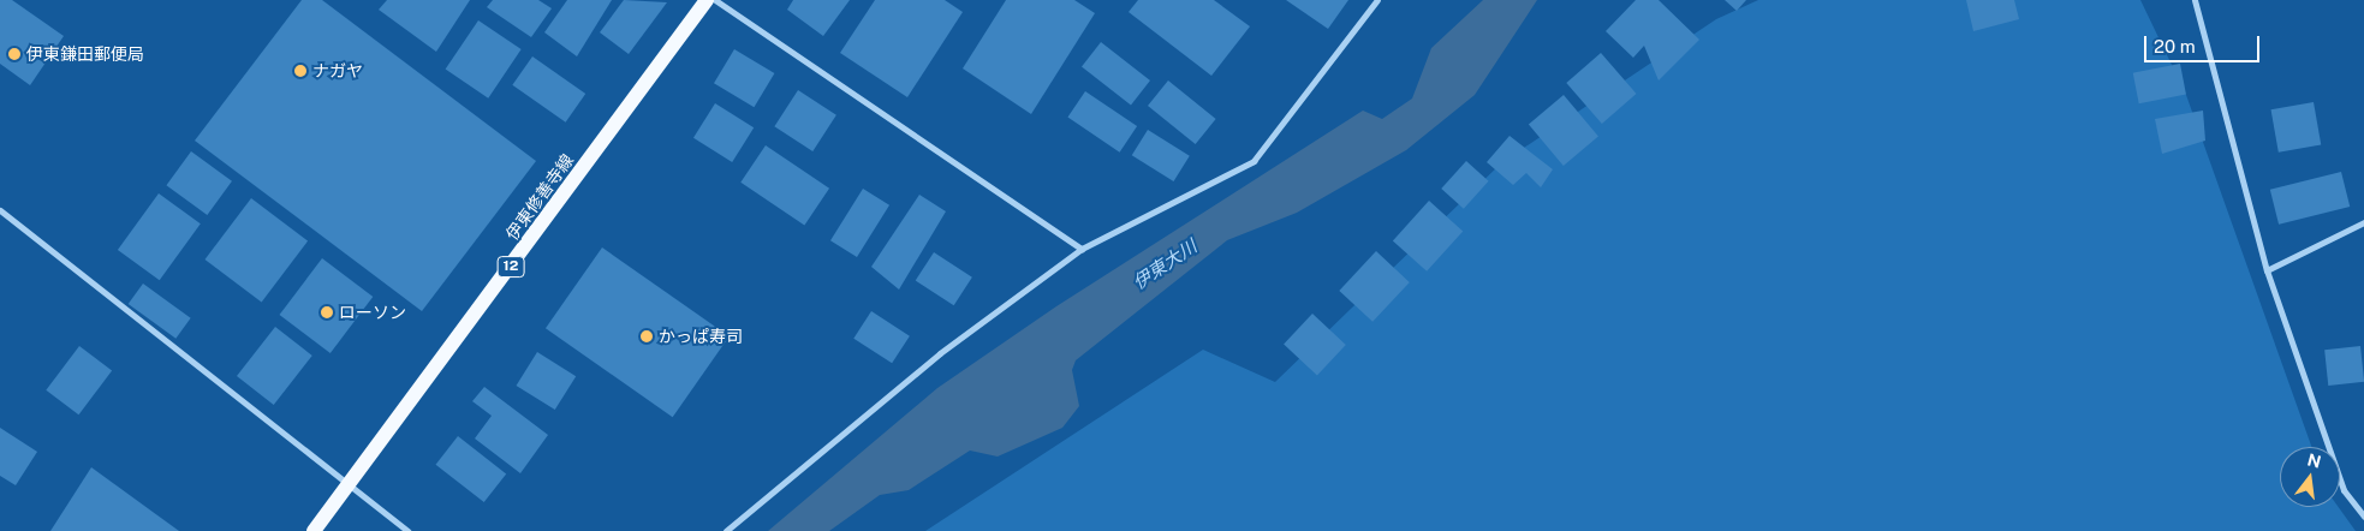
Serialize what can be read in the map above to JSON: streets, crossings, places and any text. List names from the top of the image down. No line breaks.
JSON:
{"streets":{"main road":["伊東修善寺線","12"]},"water":["伊東大川"],"places":["伊東鎌田郵便局","ナガヤ","ローソン","かっぱ寿司"],"scale_bar":"20 m","north":"top"}
